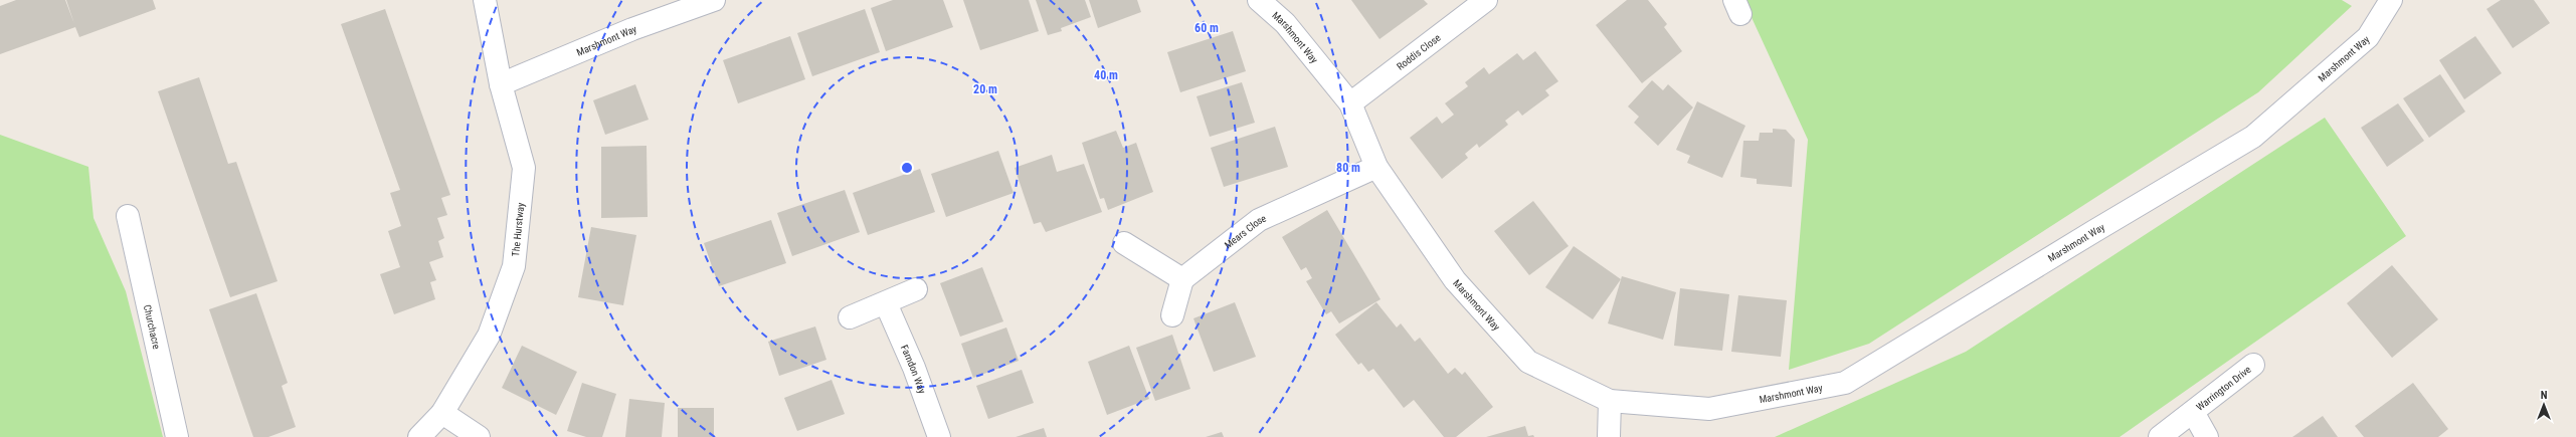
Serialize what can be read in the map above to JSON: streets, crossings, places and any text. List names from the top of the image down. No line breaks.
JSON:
{"streets":{"street":["Marshmont Way","Roddis Close","The Hurstway","Mears Close","Churchacre","Farndon Way","Warrington Drive"]},"crossings":[["Marshmont Way","Roddis Close"],["Marshmont Way","The Hurstway"],["Marshmont Way","Mears Close"]],"north":"top","rings":["60 m","40 m","20 m","80 m"]}
